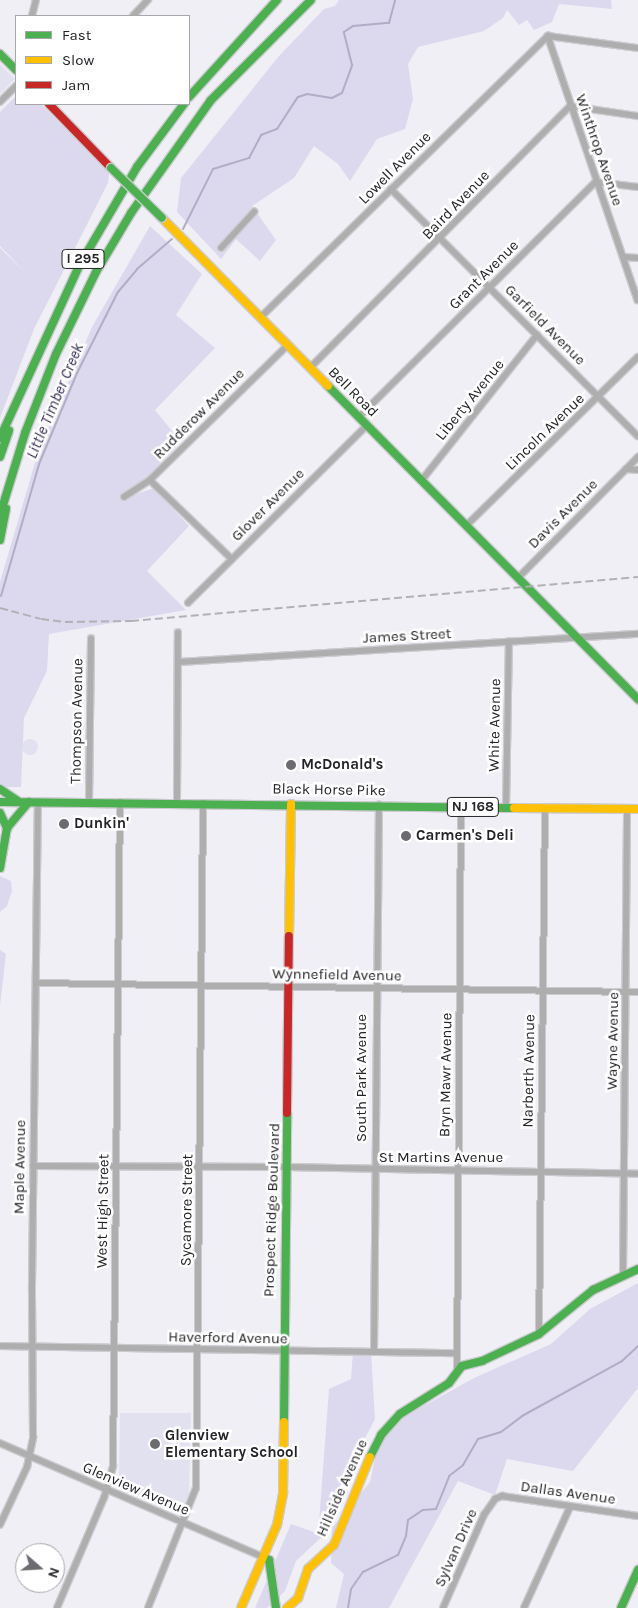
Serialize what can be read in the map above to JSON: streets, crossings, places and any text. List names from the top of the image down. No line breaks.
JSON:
{"streets":{"main road":["I 295","Bell Road","Black Horse Pike","NJ 168","Prospect Ridge Boulevard","Hillside Avenue"],"street":["Winthrop Avenue","Lowell Avenue","Baird Avenue","Grant Avenue","Garfield Avenue","Liberty Avenue","Rudderow Avenue","Lincoln Avenue","Glover Avenue","Davis Avenue","James Street","Thompson Avenue","White Avenue","Wynnefield Avenue","Wayne Avenue","Narberth Avenue","Bryn Mawr Avenue","South Park Avenue","St Martins Avenue","Maple Avenue","Sycamore Street","West High Street","Haverford Avenue","Glenview Avenue","Dallas Avenue","Sylvan Drive"]},"crossings":[["Winthrop Avenue","Lowell Avenue"],["Winthrop Avenue","Baird Avenue"],["Winthrop Avenue","Grant Avenue"],["Lowell Avenue","Garfield Avenue"],["Lowell Avenue","Bell Road"],["Baird Avenue","Garfield Avenue"],["Baird Avenue","Bell Road"],["Grant Avenue","Garfield Avenue"],["Grant Avenue","Bell Road"],["Garfield Avenue","Liberty Avenue"],["Garfield Avenue","Lincoln Avenue"],["Bell Road","Liberty Avenue"],["Bell Road","Rudderow Avenue"],["Bell Road","Lincoln Avenue"],["Bell Road","Glover Avenue"],["Bell Road","Davis Avenue"],["Bell Road","James Street"],["James Street","White Avenue"],["Thompson Avenue","Black Horse Pike"],["White Avenue","Black Horse Pike"],["Black Horse Pike","NJ 168"],["Black Horse Pike","Wayne Avenue"],["Black Horse Pike","Narberth Avenue"],["Black Horse Pike","Bryn Mawr Avenue"],["Black Horse Pike","South Park Avenue"],["Black Horse Pike","Maple Avenue"],["Black Horse Pike","Sycamore Street"],["Black Horse Pike","Prospect Ridge Boulevard"],["Black Horse Pike","West High Street"],["Wynnefield Avenue","Wayne Avenue"],["Wynnefield Avenue","Narberth Avenue"],["Wynnefield Avenue","Bryn Mawr Avenue"],["Wynnefield Avenue","South Park Avenue"],["Wynnefield Avenue","Maple Avenue"],["Wynnefield Avenue","Sycamore Street"],["Wynnefield Avenue","Prospect Ridge Boulevard"],["Wynnefield Avenue","West High Street"],["Wayne Avenue","St Martins Avenue"],["Wayne Avenue","Hillside Avenue"],["Narberth Avenue","St Martins Avenue"],["Narberth Avenue","Hillside Avenue"],["Bryn Mawr Avenue","St Martins Avenue"],["Bryn Mawr Avenue","Haverford Avenue"],["Bryn Mawr Avenue","Hillside Avenue"],["South Park Avenue","St Martins Avenue"],["South Park Avenue","Haverford Avenue"],["St Martins Avenue","Maple Avenue"],["St Martins Avenue","Sycamore Street"],["St Martins Avenue","Prospect Ridge Boulevard"],["St Martins Avenue","West High Street"],["Maple Avenue","Haverford Avenue"],["Maple Avenue","Glenview Avenue"],["Sycamore Street","Haverford Avenue"],["Sycamore Street","Glenview Avenue"],["Prospect Ridge Boulevard","Haverford Avenue"],["Prospect Ridge Boulevard","Glenview Avenue"],["West High Street","Haverford Avenue"],["West High Street","Glenview Avenue"],["Dallas Avenue","Sylvan Drive"]],"water":["Little Timber Creek"],"places":["McDonald's","Dunkin'","Carmen's Deli","Glenview Elementary School"],"legend":["Fast","Slow","Jam"],"north":"right"}
